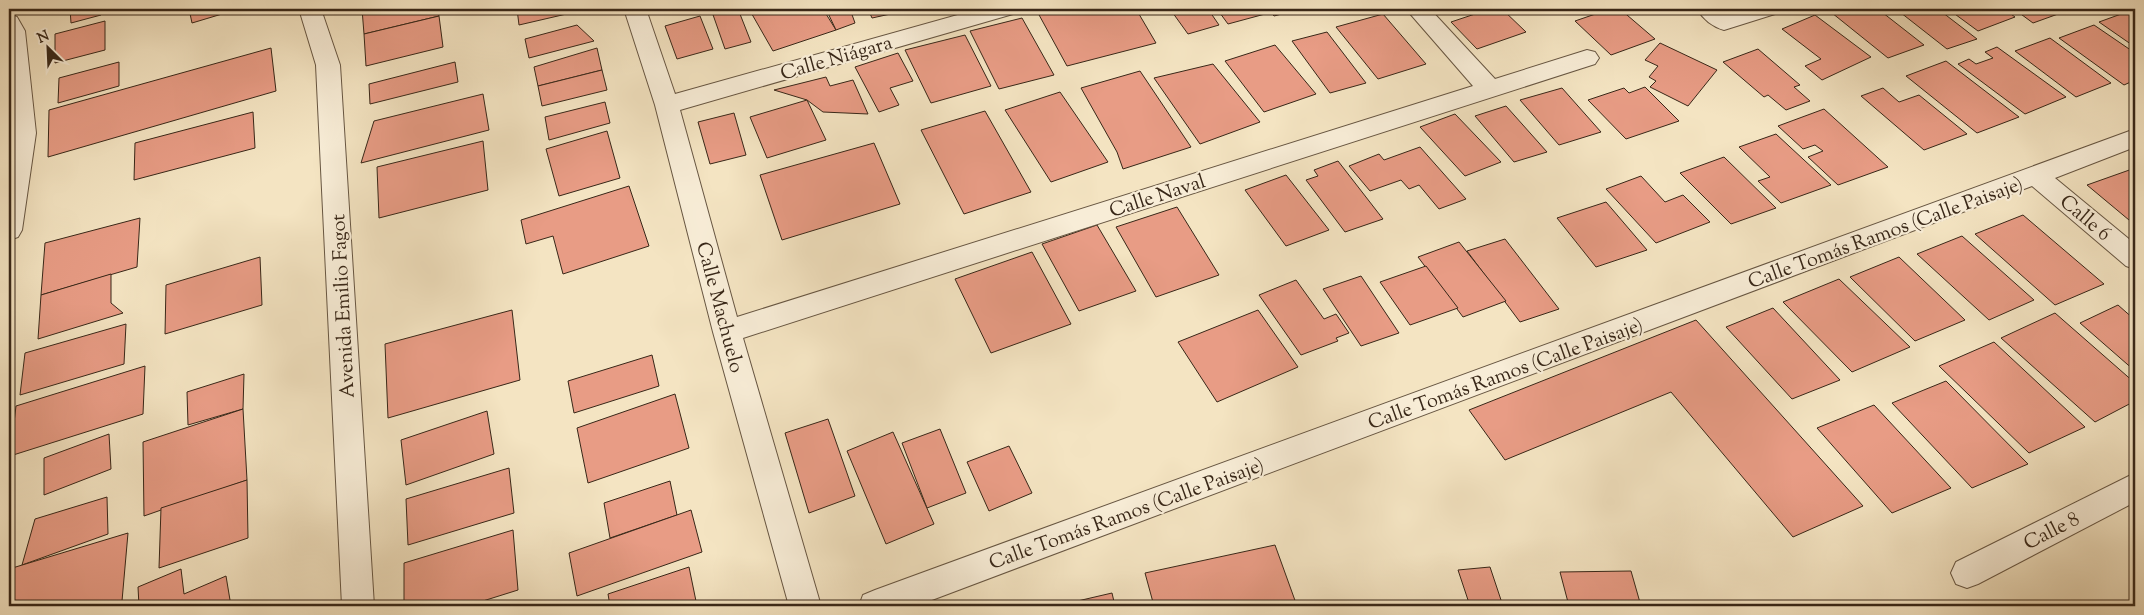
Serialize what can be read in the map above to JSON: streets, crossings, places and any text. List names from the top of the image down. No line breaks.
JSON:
{"streets":{"street":["Calle Niágara","Calle Naval","Calle 6","Calle Tomás Ramos (Calle Paisaje)","Avenida Emilio Fagot","Calle Machuelo","Calle 8"]},"crossings":[["Calle Niágara","Calle Machuelo"],["Calle Naval","Calle Machuelo"],["Calle 6","Calle Tomás Ramos (Calle Paisaje)"]],"north":"top left"}
